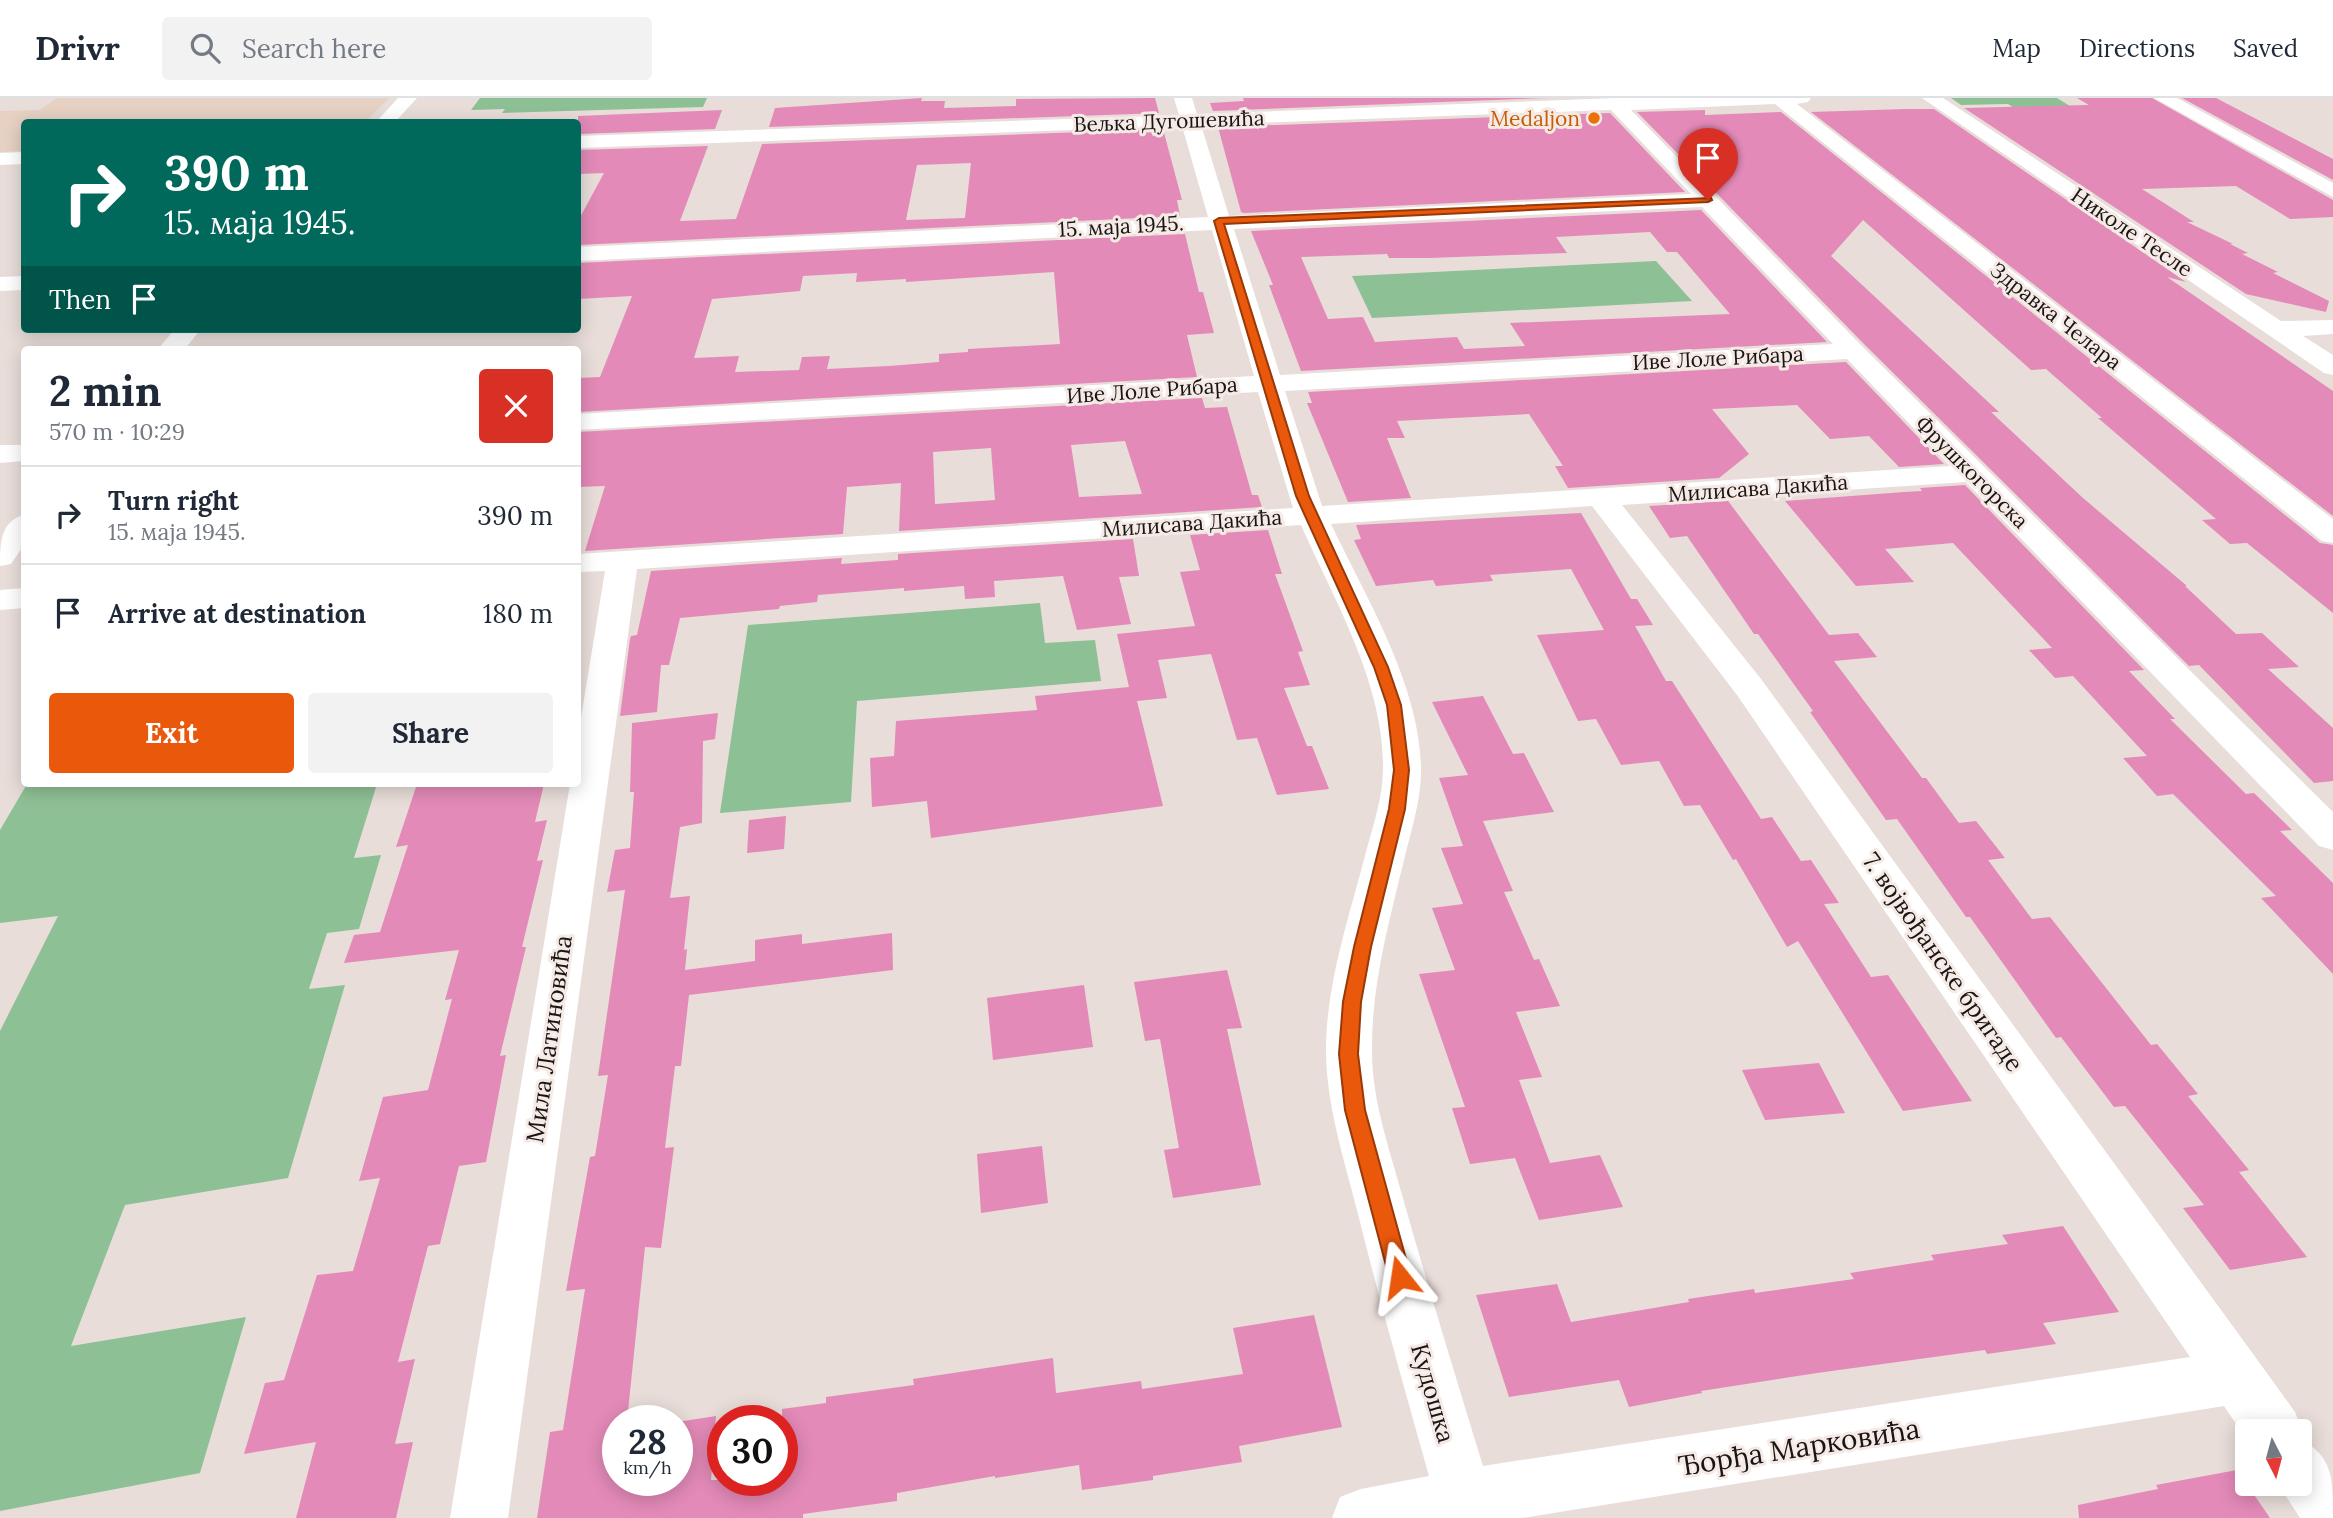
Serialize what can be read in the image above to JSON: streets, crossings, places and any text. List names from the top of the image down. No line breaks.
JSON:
{"streets":{"street":["Вељка Дугошевића","15. маја 1945.","Николе Тесле","Здравка Челара","Иве Лоле Рибара","Фрушкогорска","Милисава Дакића","7. војвођанске бригаде","Мила Латиновића","Кудошка","Ђорђа Марковића"]},"crossings":[["Вељка Дугошевића","Здравка Челара"],["Вељка Дугошевића","Фрушкогорска"],["Вељка Дугошевића","Кудошка"],["15. маја 1945.","Фрушкогорска"],["15. маја 1945.","Кудошка"],["Иве Лоле Рибара","Фрушкогорска"],["Иве Лоле Рибара","Кудошка"],["Фрушкогорска","Милисава Дакића"],["Милисава Дакића","7. војвођанске бригаде"],["Милисава Дакића","Мила Латиновића"],["Милисава Дакића","Кудошка"],["7. војвођанске бригаде","Ђорђа Марковића"],["Кудошка","Ђорђа Марковића"]],"places":["Medaljon"],"north":"bottom","page":{"header":"Drivr","search":"Search here","nav":["Map","Directions","Saved"],"turn":["390 m","15. маја 1945."],"then":"Then","heading":["2 min","570 m · 10:29"],"list":[{"name":"Turn right","note":"15. маја 1945.","value":"390 m"},{"name":"Arrive at destination","value":"180 m"}],"buttons":["Exit","Share"],"speed":"28 km/h","limit":"30"}}
